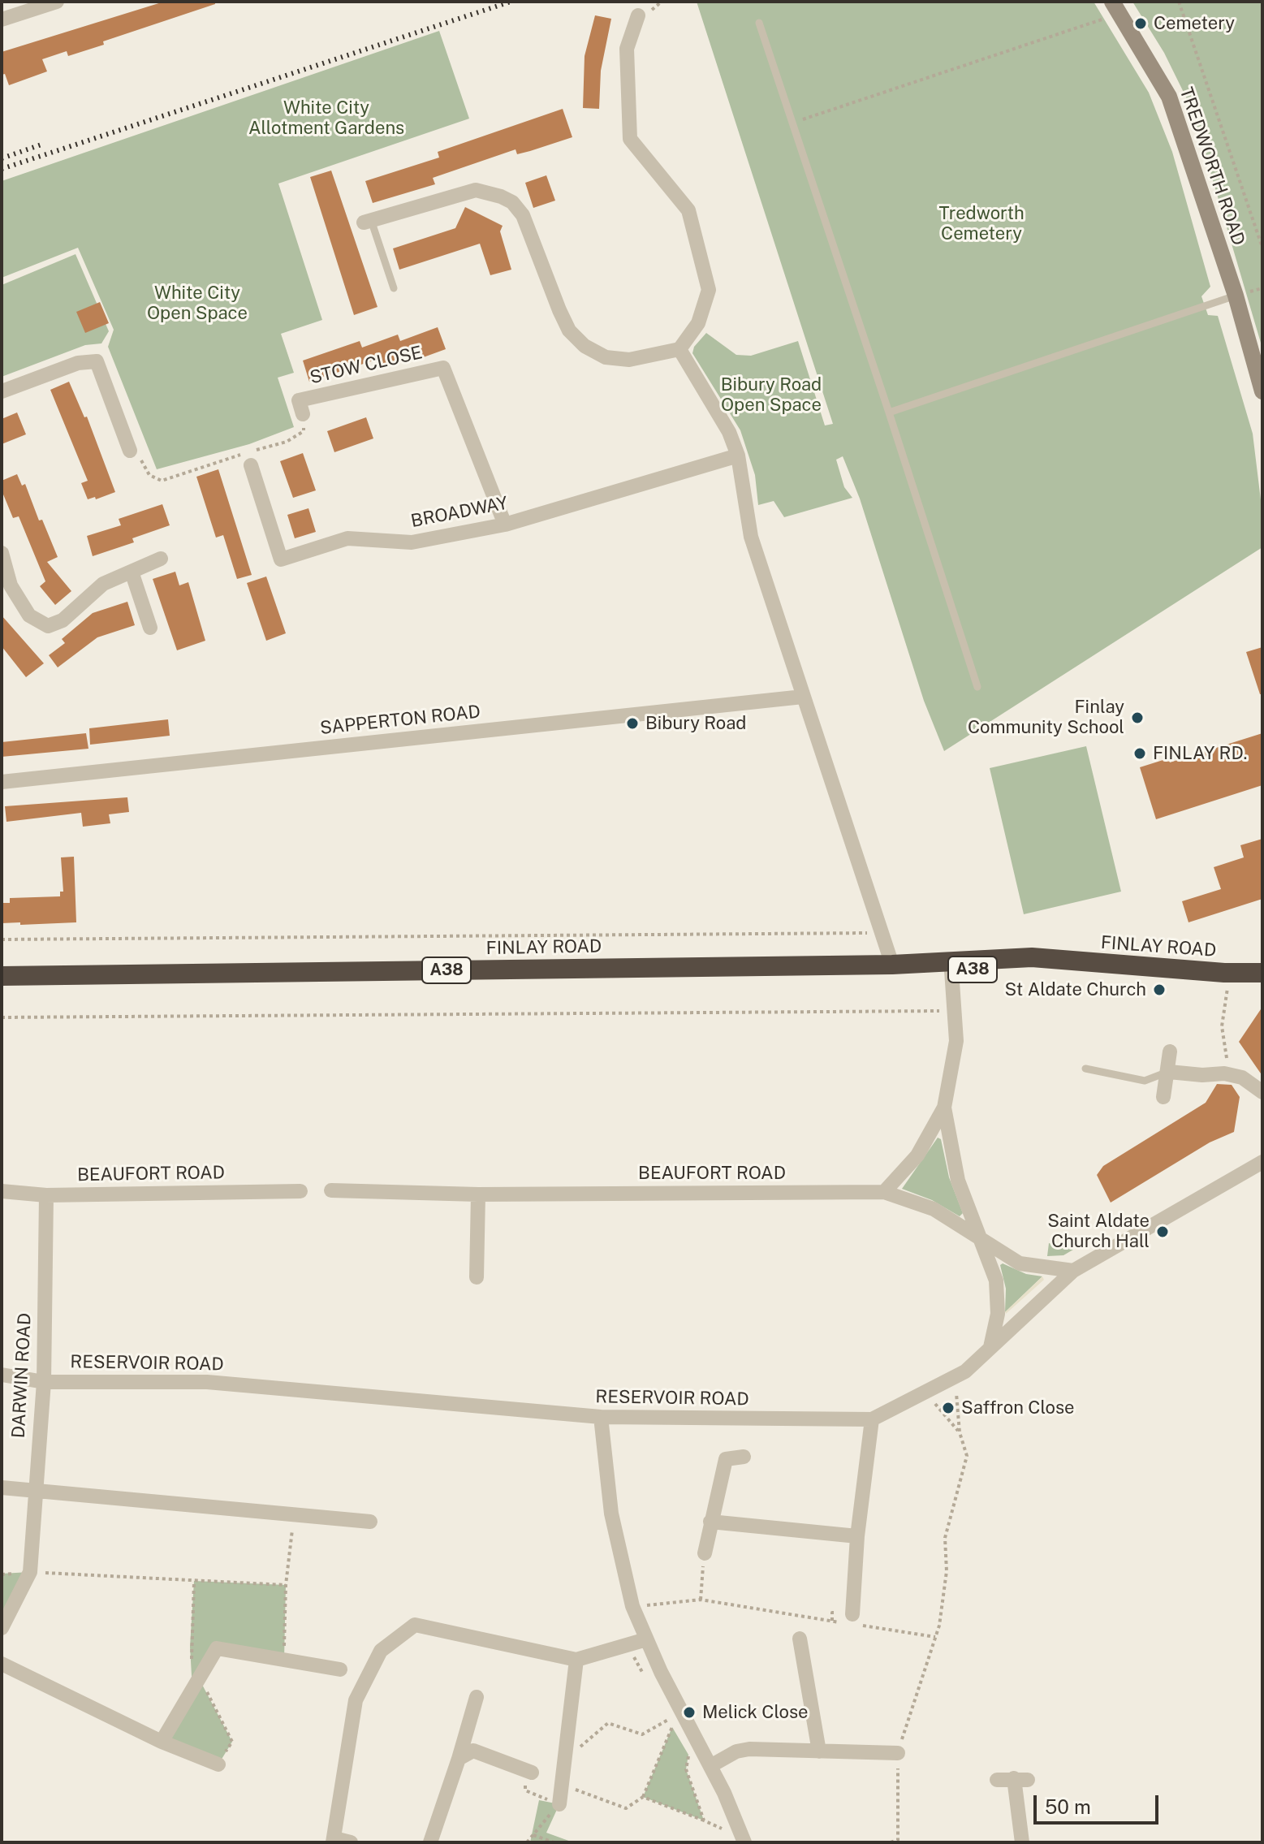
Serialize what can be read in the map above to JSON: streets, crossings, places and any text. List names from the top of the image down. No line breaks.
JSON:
{"streets":{"highway":["FINLAY ROAD","A38"],"street":["TREDWORTH ROAD","STOW CLOSE","BROADWAY","SAPPERTON ROAD","BEAUFORT ROAD","RESERVOIR ROAD","DARWIN ROAD"]},"crossings":[["STOW CLOSE","BROADWAY"],["FINLAY ROAD","A38"],["BEAUFORT ROAD","RESERVOIR ROAD"],["BEAUFORT ROAD","DARWIN ROAD"],["RESERVOIR ROAD","DARWIN ROAD"]],"parks":["White City Allotment Gardens","Tredworth Cemetery","White City Open Space","Bibury Road Open Space"],"places":["Cemetery","Finlay Community School","Bibury Road","FINLAY RD.","St Aldate Church","Saint Aldate Church Hall","Saffron Close","Melick Close"],"scale_bar":"50 m"}
